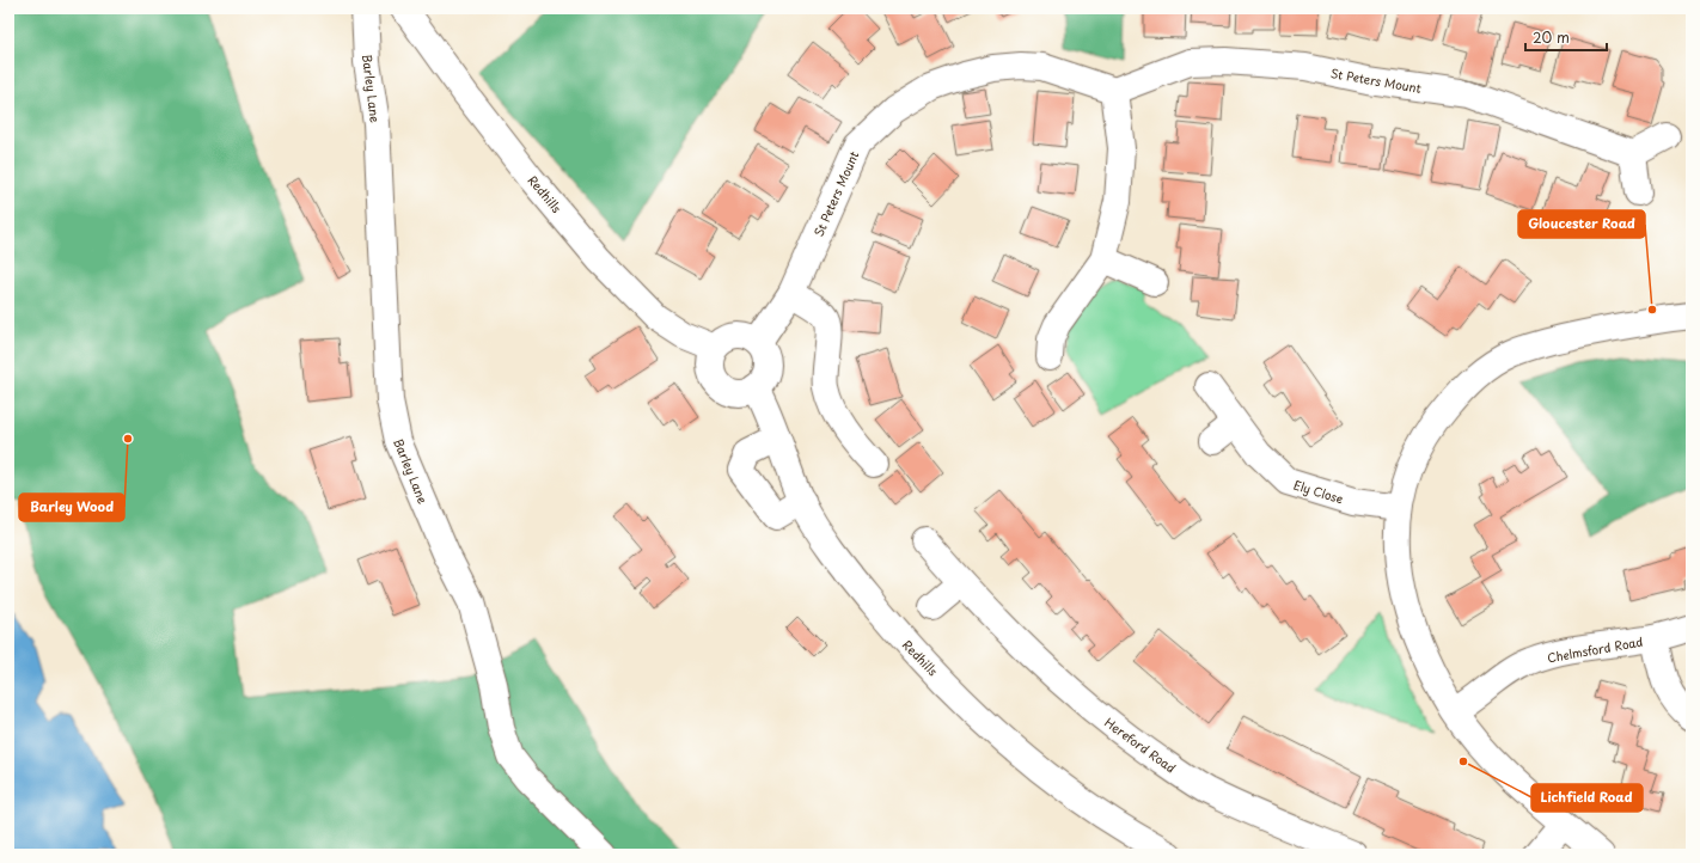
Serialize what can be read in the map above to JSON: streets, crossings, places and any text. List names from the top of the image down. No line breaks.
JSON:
{"streets":{"street":["St Peters Mount","Barley Lane","Redhills","Ely Close","Chelmsford Road","Hereford Road"]},"crossings":[["St Peters Mount","Redhills"]],"places":["Gloucester Road","Barley Wood","Lichfield Road"],"scale_bar":"20 m"}
